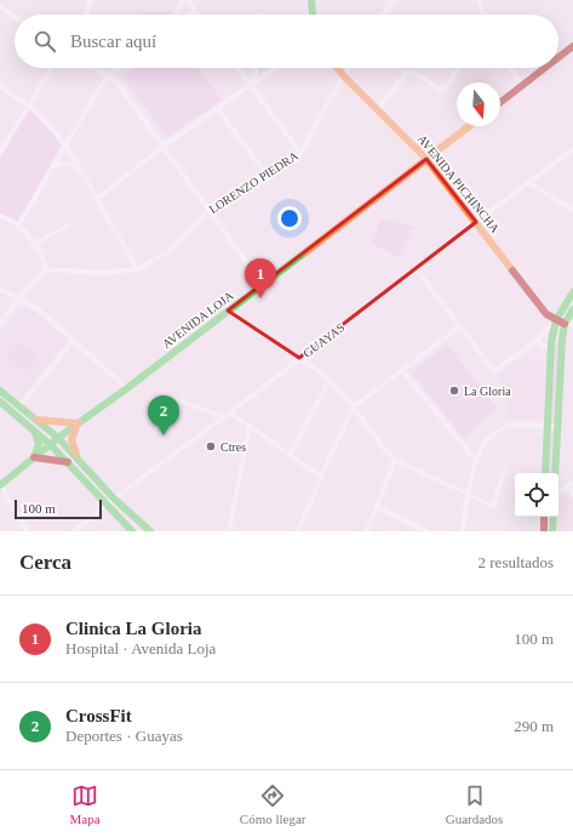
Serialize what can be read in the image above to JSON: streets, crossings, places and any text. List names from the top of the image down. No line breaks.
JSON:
{"streets":{"street":["LORENZO PIEDRA","AVENIDA PICHINCHA","AVENIDA LOJA","GUAYAS"]},"crossings":[["LORENZO PIEDRA","AVENIDA PICHINCHA"],["AVENIDA PICHINCHA","AVENIDA LOJA"],["AVENIDA PICHINCHA","GUAYAS"]],"places":["La Gloria","Ctres"],"scale_bar":"100 m","north":"bottom","page":{"search":"Buscar aquí","pins":["1","2"],"scale":"100 m","heading":["Cerca","2 resultados"],"list":[{"mark":"1","name":"Clinica La Gloria","note":"Hospital · Avenida Loja","value":"100 m"},{"mark":"2","name":"CrossFit","note":"Deportes · Guayas","value":"290 m"}],"nav":["Mapa","Cómo llegar","Guardados"]}}
